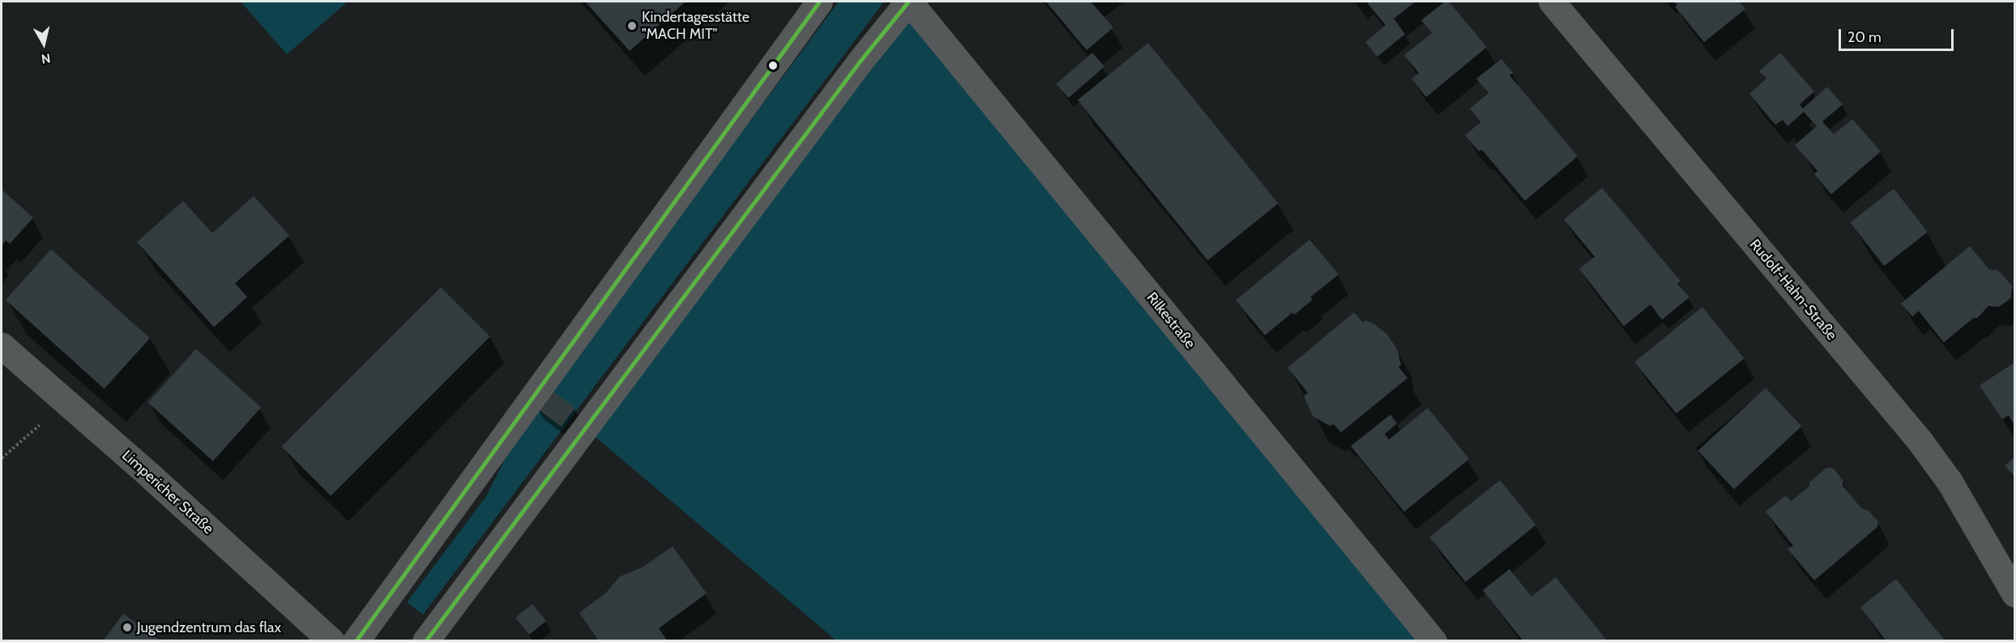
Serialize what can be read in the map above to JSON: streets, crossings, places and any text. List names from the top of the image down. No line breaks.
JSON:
{"streets":{"street":["Rudolf-Hahn-Straße","Rilkestraße","Limpericher Straße"]},"places":["Kindertagesstätte \"MACH MIT\"","Jugendzentrum das flax"],"scale_bar":"20 m","north":"bottom"}
